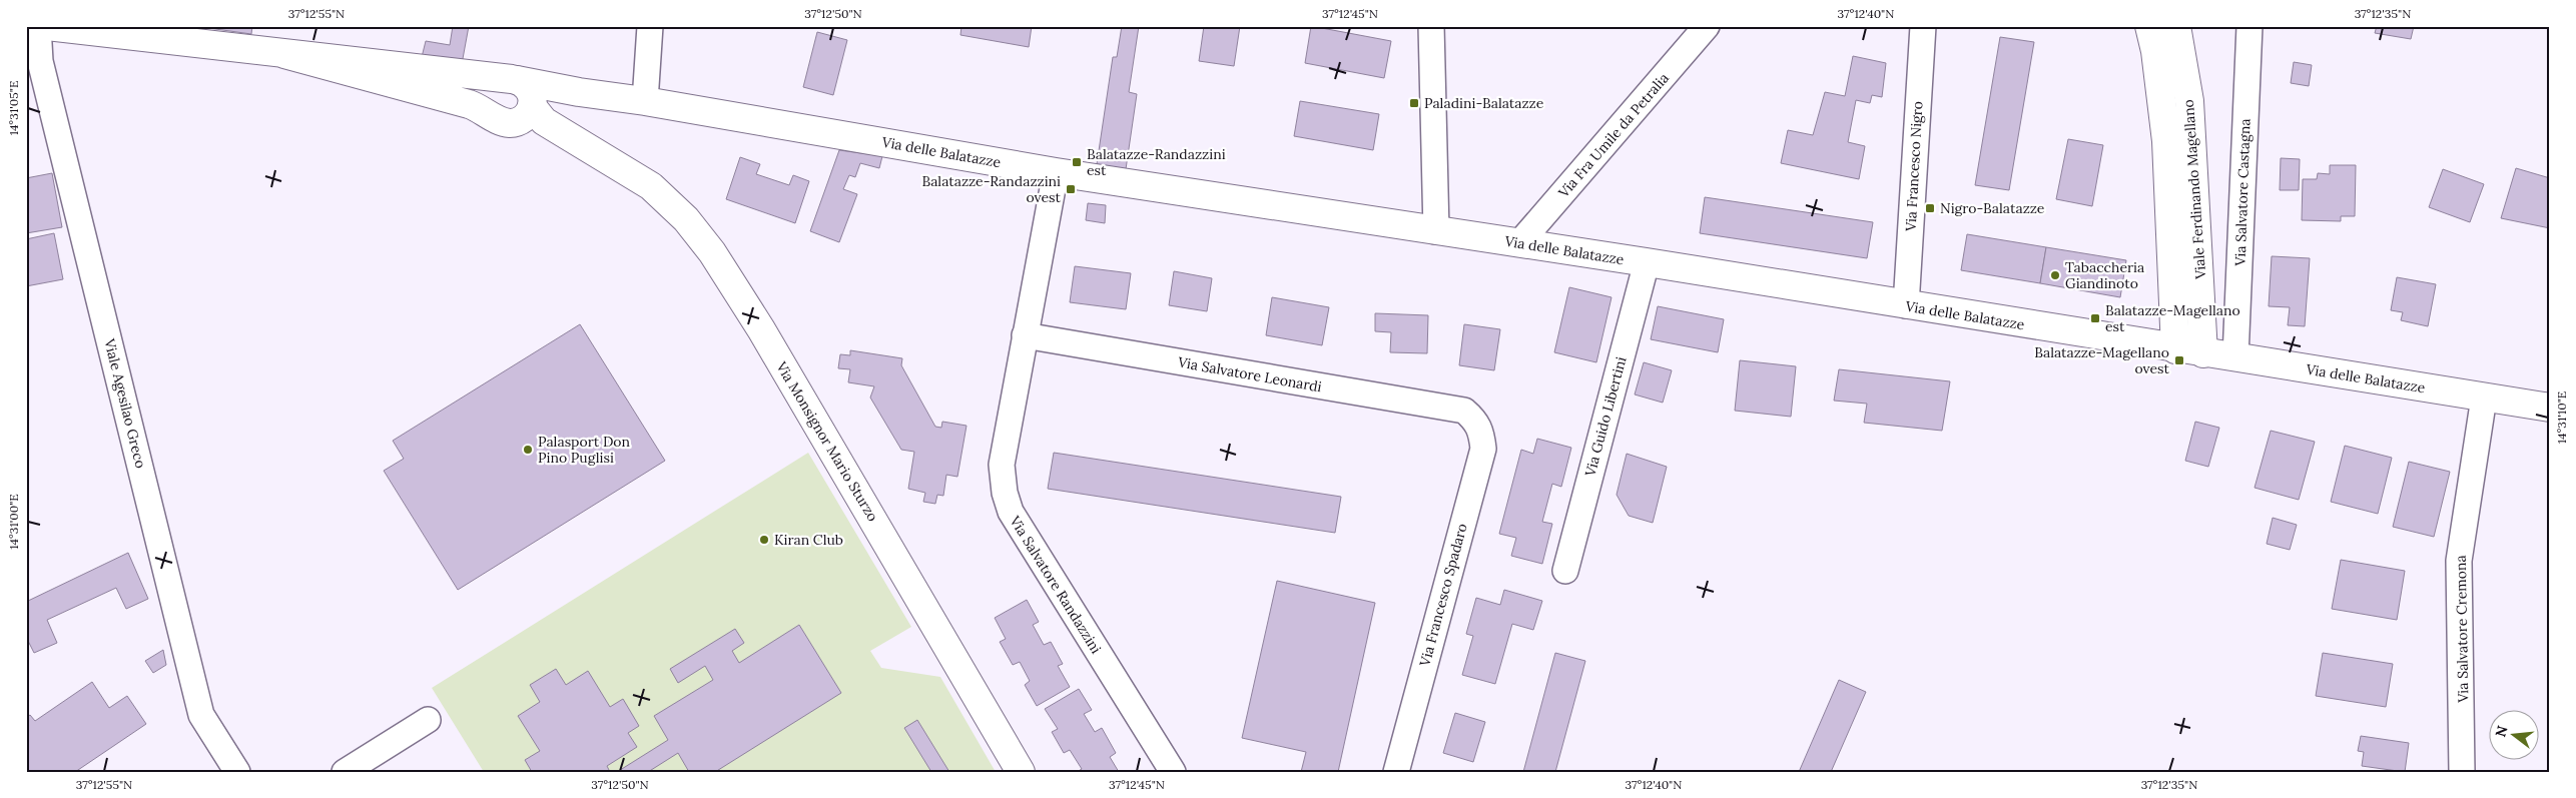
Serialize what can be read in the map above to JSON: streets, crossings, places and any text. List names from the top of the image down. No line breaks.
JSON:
{"streets":{"street":["Via Fra Umile da Petralia","Via delle Balatazze","Via Francesco Nigro","Viale Ferdinando Magellano","Via Salvatore Castagna","Via Salvatore Leonardi","Viale Agesilao Greco","Via Guido Libertini","Via Monsignor Mario Sturzo","Via Salvatore Randazzini","Via Francesco Spadaro","Via Salvatore Cremona"]},"crossings":[["Via Fra Umile da Petralia","Via delle Balatazze"],["Via delle Balatazze","Via Francesco Nigro"],["Via delle Balatazze","Viale Ferdinando Magellano"],["Via delle Balatazze","Via Salvatore Castagna"],["Via delle Balatazze","Via Guido Libertini"],["Via delle Balatazze","Via Monsignor Mario Sturzo"],["Via delle Balatazze","Via Salvatore Randazzini"],["Via delle Balatazze","Via Salvatore Cremona"],["Via Salvatore Leonardi","Via Salvatore Randazzini"],["Via Salvatore Leonardi","Via Francesco Spadaro"]],"places":{"transit":["Paladini-Balatazze","Balatazze-Randazzini est","Balatazze-Randazzini ovest","Nigro-Balatazze","Balatazze-Magellano est","Balatazze-Magellano ovest"],"other":["Tabaccheria Giandinoto","Palasport Don Pino Puglisi","Kiran Club"]},"north":"left","coordinates":["37°12'55\"N","37°12'50\"N","37°12'45\"N","37°12'40\"N","37°12'35\"N","14°31'05\"E","14°31'10\"E","14°31'00\"E"]}
